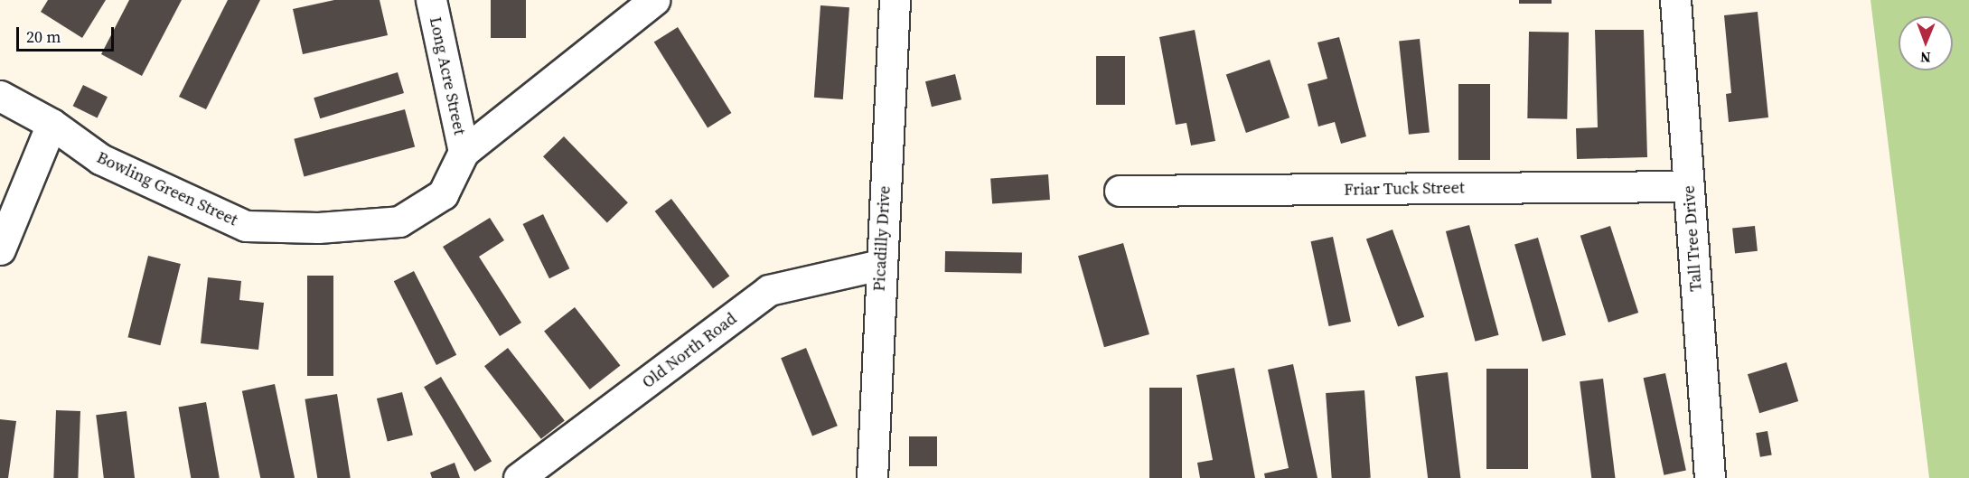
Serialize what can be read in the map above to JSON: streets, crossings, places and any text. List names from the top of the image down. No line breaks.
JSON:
{"streets":{"street":["Long Acre Street","Bowling Green Street","Friar Tuck Street","Picadilly Drive","Tall Tree Drive","Old North Road"]},"crossings":[["Long Acre Street","Bowling Green Street"],["Friar Tuck Street","Tall Tree Drive"],["Picadilly Drive","Old North Road"]],"scale_bar":"20 m","north":"bottom"}
